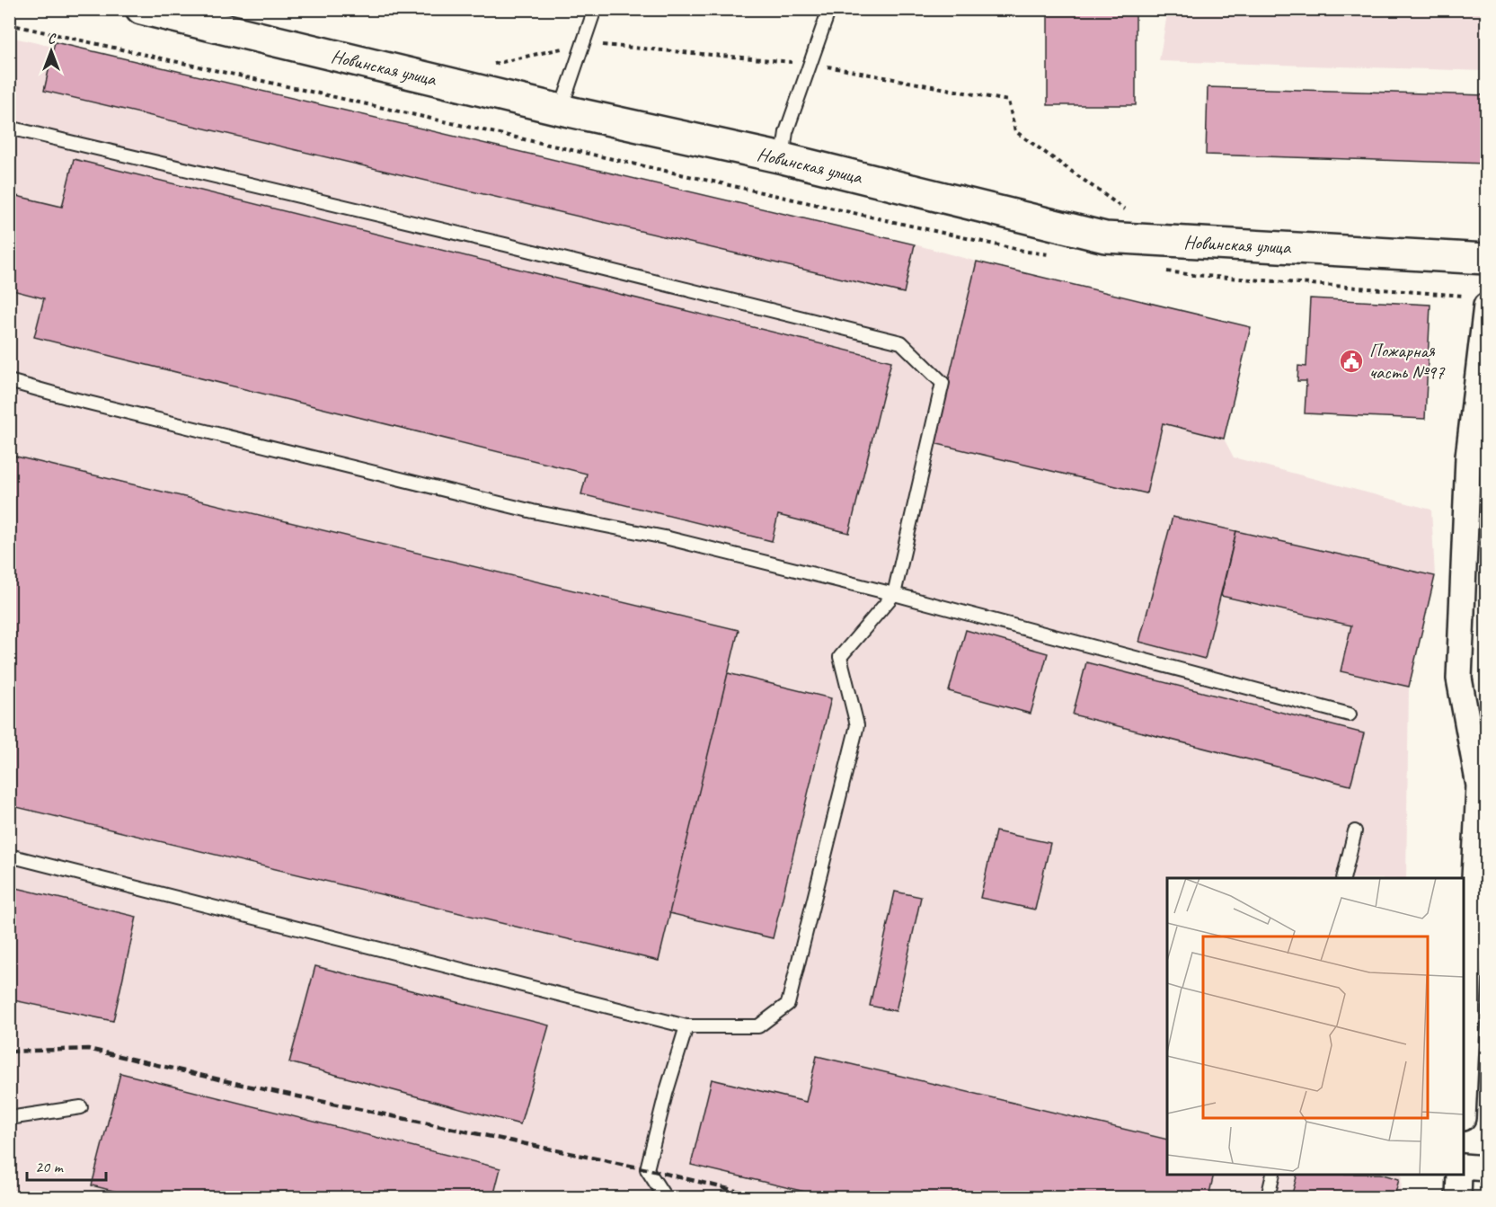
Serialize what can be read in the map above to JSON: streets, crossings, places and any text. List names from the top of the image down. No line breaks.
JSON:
{"streets":{"main road":["Новинская улица"]},"places":{"public building":["Пожарная часть №97"]},"scale_bar":"20 m","north":"top"}
